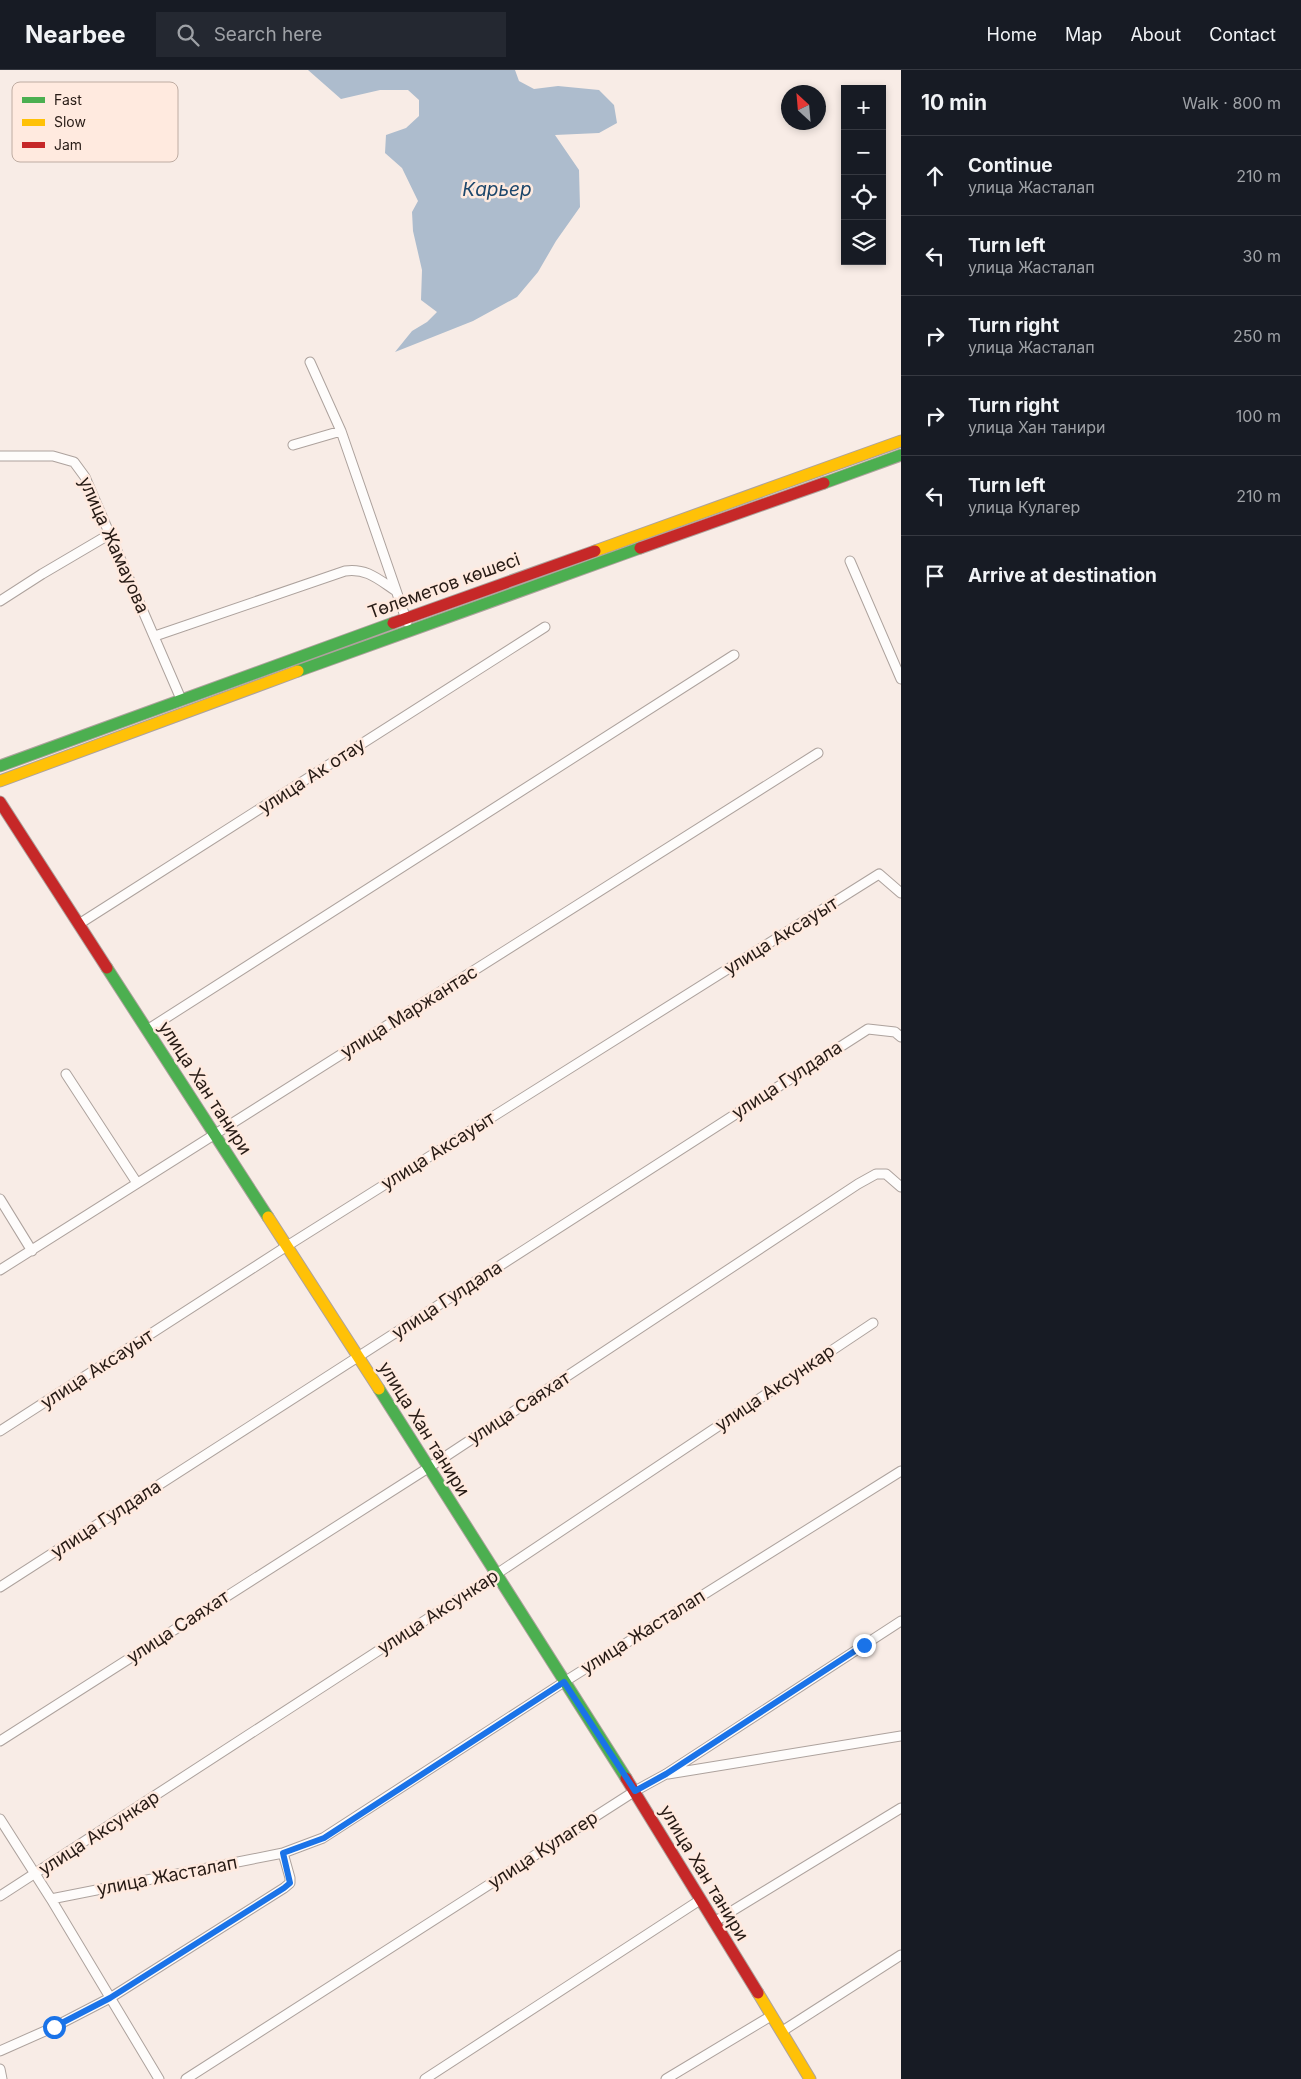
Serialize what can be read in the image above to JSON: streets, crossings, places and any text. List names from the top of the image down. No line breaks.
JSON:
{"streets":{"main road":["Төлеметов көшесі","улица Хан танири"],"street":["улица Жамауова","улица Ак отау","улица Аксауыт","улица Маржантас","улица Гулдала","улица Аксункар","улица Саяхат","улица Жасталап","улица Кулагер"]},"crossings":[["улица Жамауова","Төлеметов көшесі"],["улица Ак отау","улица Хан танири"],["улица Аксауыт","улица Хан танири"],["улица Маржантас","улица Хан танири"],["улица Гулдала","улица Хан танири"],["улица Хан танири","улица Аксункар"],["улица Хан танири","улица Саяхат"],["улица Хан танири","улица Жасталап"],["улица Хан танири","улица Кулагер"]],"water":["Карьер"],"legend":["Fast","Slow","Jam"],"north":"top left","page":{"header":"Nearbee","search":"Search here","nav":["Home","Map","About","Contact"],"heading":["10 min","Walk · 800 m"],"map_buttons":["+","−"],"list":[["Continue","улица Жасталап","210 m"],["Turn left","улица Жасталап","30 m"],["Turn right","улица Жасталап","250 m"],["Turn right","улица Хан танири","100 m"],["Turn left","улица Кулагер","210 m"],"Arrive at destination"]}}
